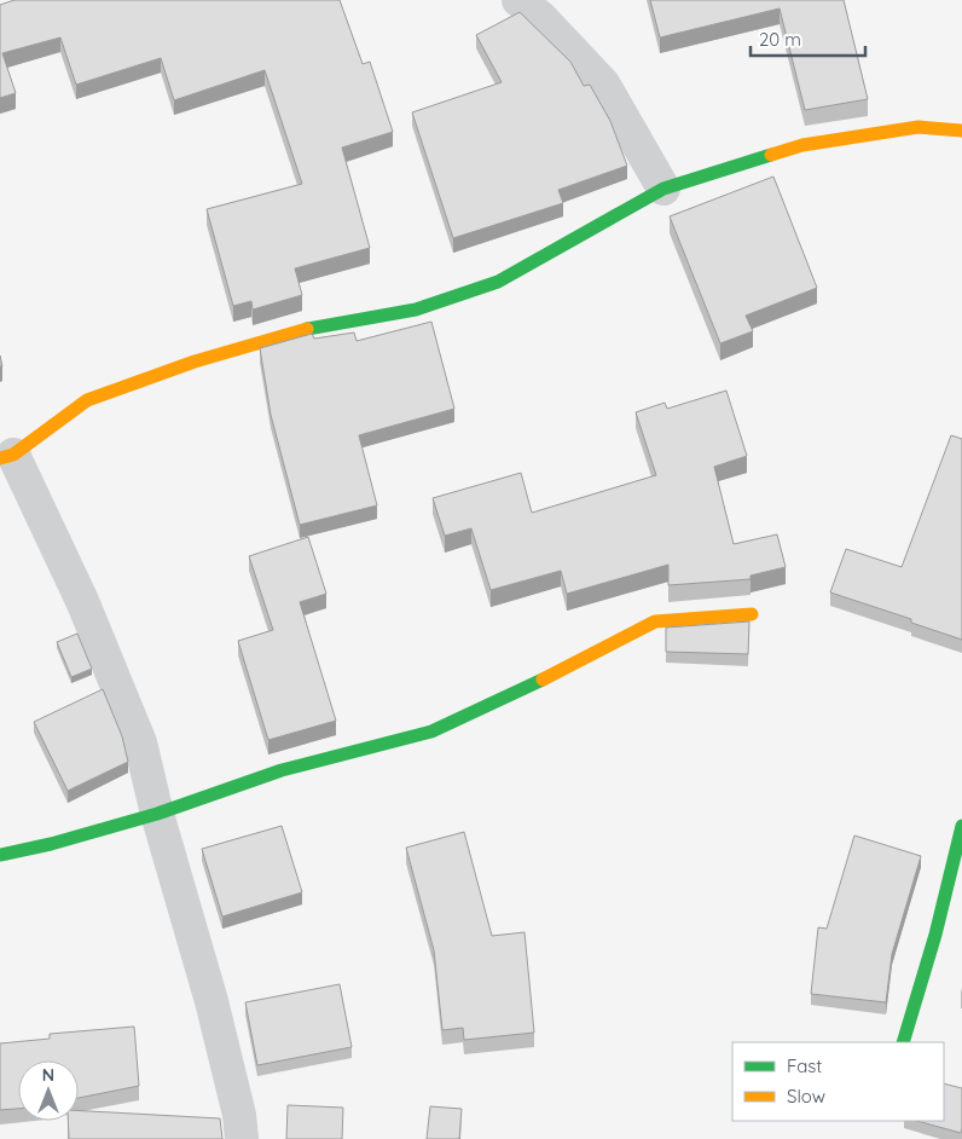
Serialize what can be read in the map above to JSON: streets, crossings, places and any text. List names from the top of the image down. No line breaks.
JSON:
{"legend":["Fast","Slow"],"scale_bar":"20 m","north":"top"}
